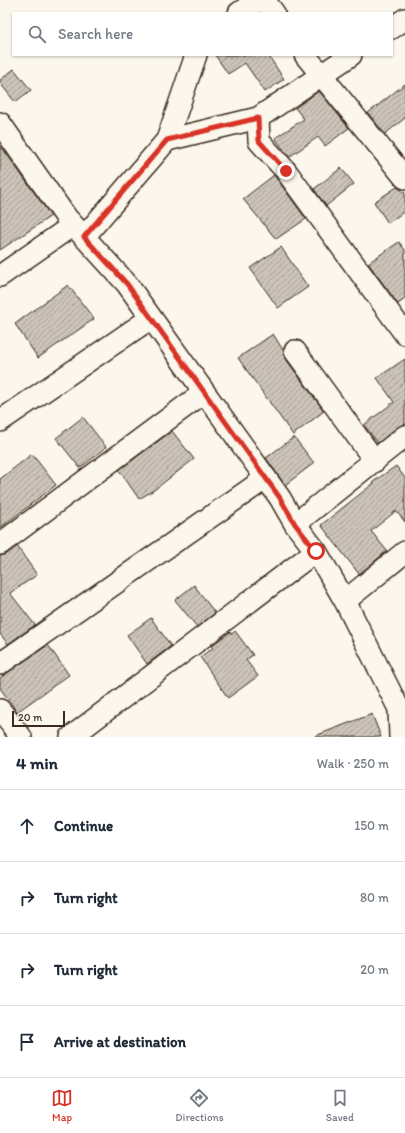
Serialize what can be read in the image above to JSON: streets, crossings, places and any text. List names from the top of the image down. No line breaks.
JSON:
{"scale_bar":"20 m","page":{"search":"Search here","scale":"20 m","heading":["4 min","Walk · 250 m"],"list":[["Continue","150 m"],["Turn right","80 m"],["Turn right","20 m"],"Arrive at destination"],"nav":["Map","Directions","Saved"]}}
